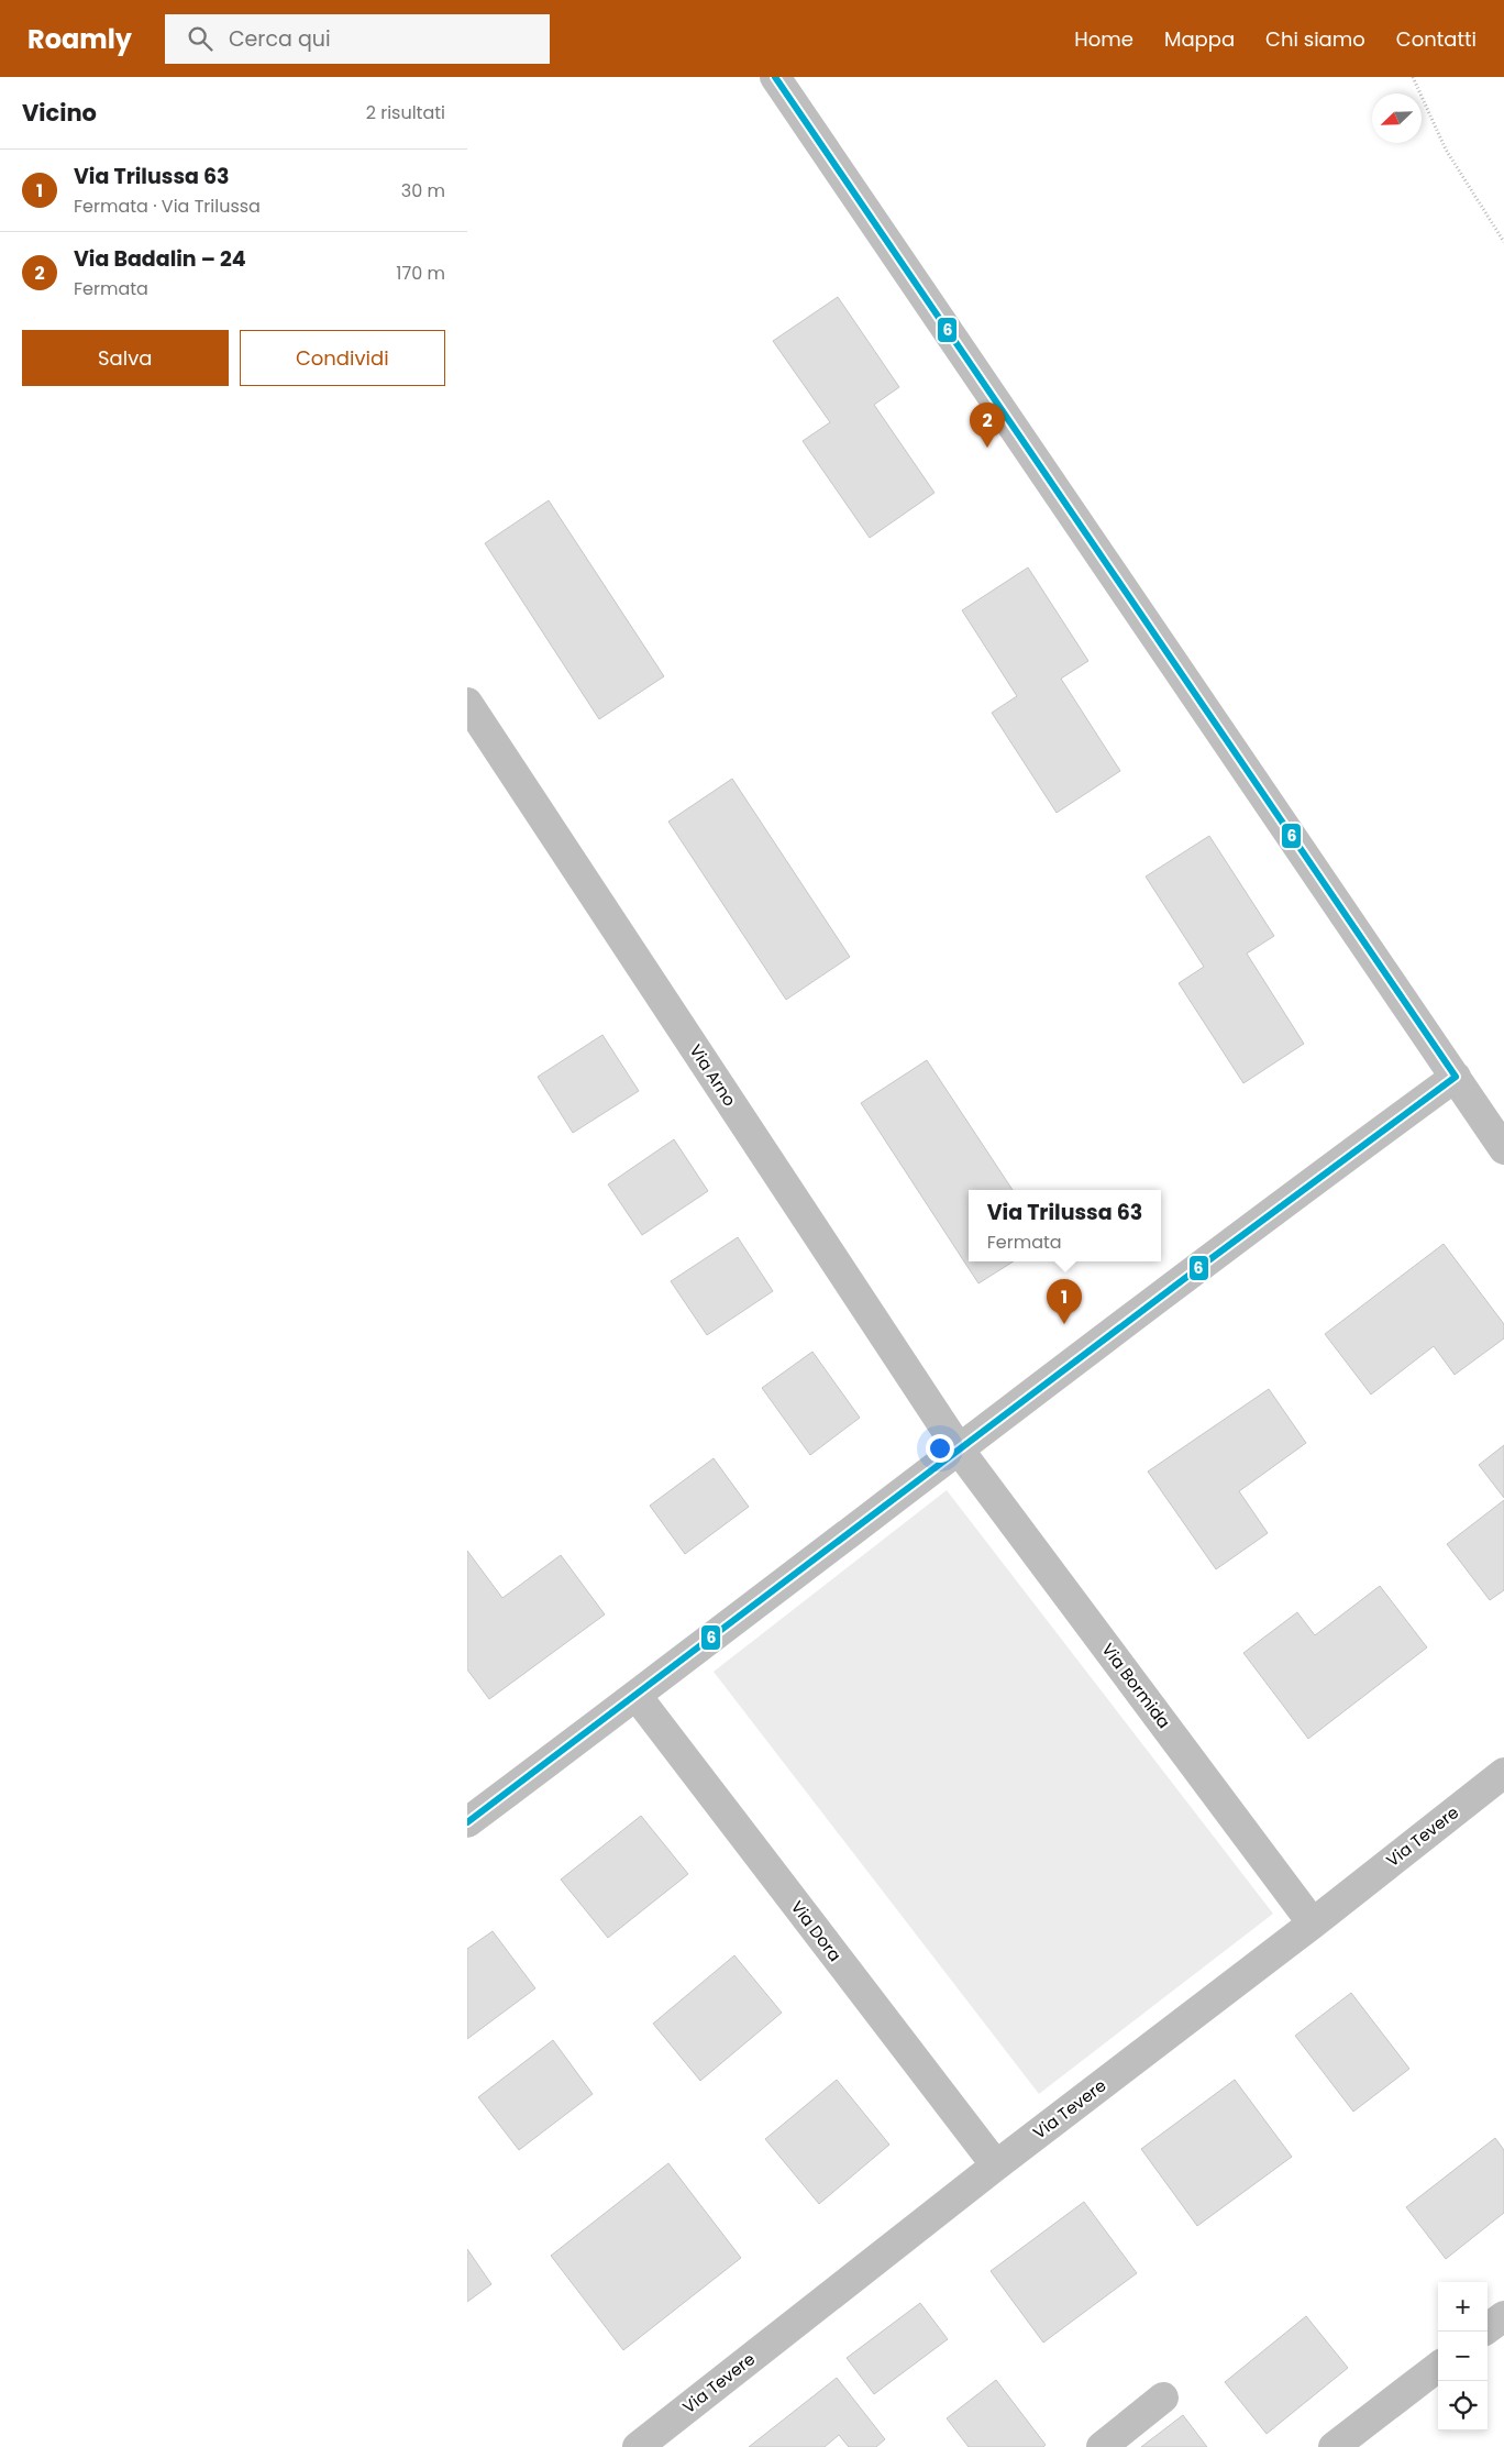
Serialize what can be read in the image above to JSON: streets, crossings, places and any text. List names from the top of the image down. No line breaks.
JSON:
{"streets":{"street":["Via Arno","Via Bormida","Via Tevere","Via Dora"]},"crossings":[["Via Arno","Via Bormida"],["Via Bormida","Via Tevere"],["Via Tevere","Via Dora"]],"lines":["transit line 6"],"north":"bottom left","page":{"header":"Roamly","search":"Cerca qui","nav":["Home","Mappa","Chi siamo","Contatti"],"heading":["Vicino","2 risultati"],"list":[{"mark":"1","name":"Via Trilussa 63","note":"Fermata · Via Trilussa","value":"30 m"},{"mark":"2","name":"Via Badalin – 24","note":"Fermata","value":"170 m"}],"buttons":["Salva","Condividi"],"pins":["2","1"],"popup":["Via Trilussa 63","Fermata"],"map_buttons":["+","−"]}}
